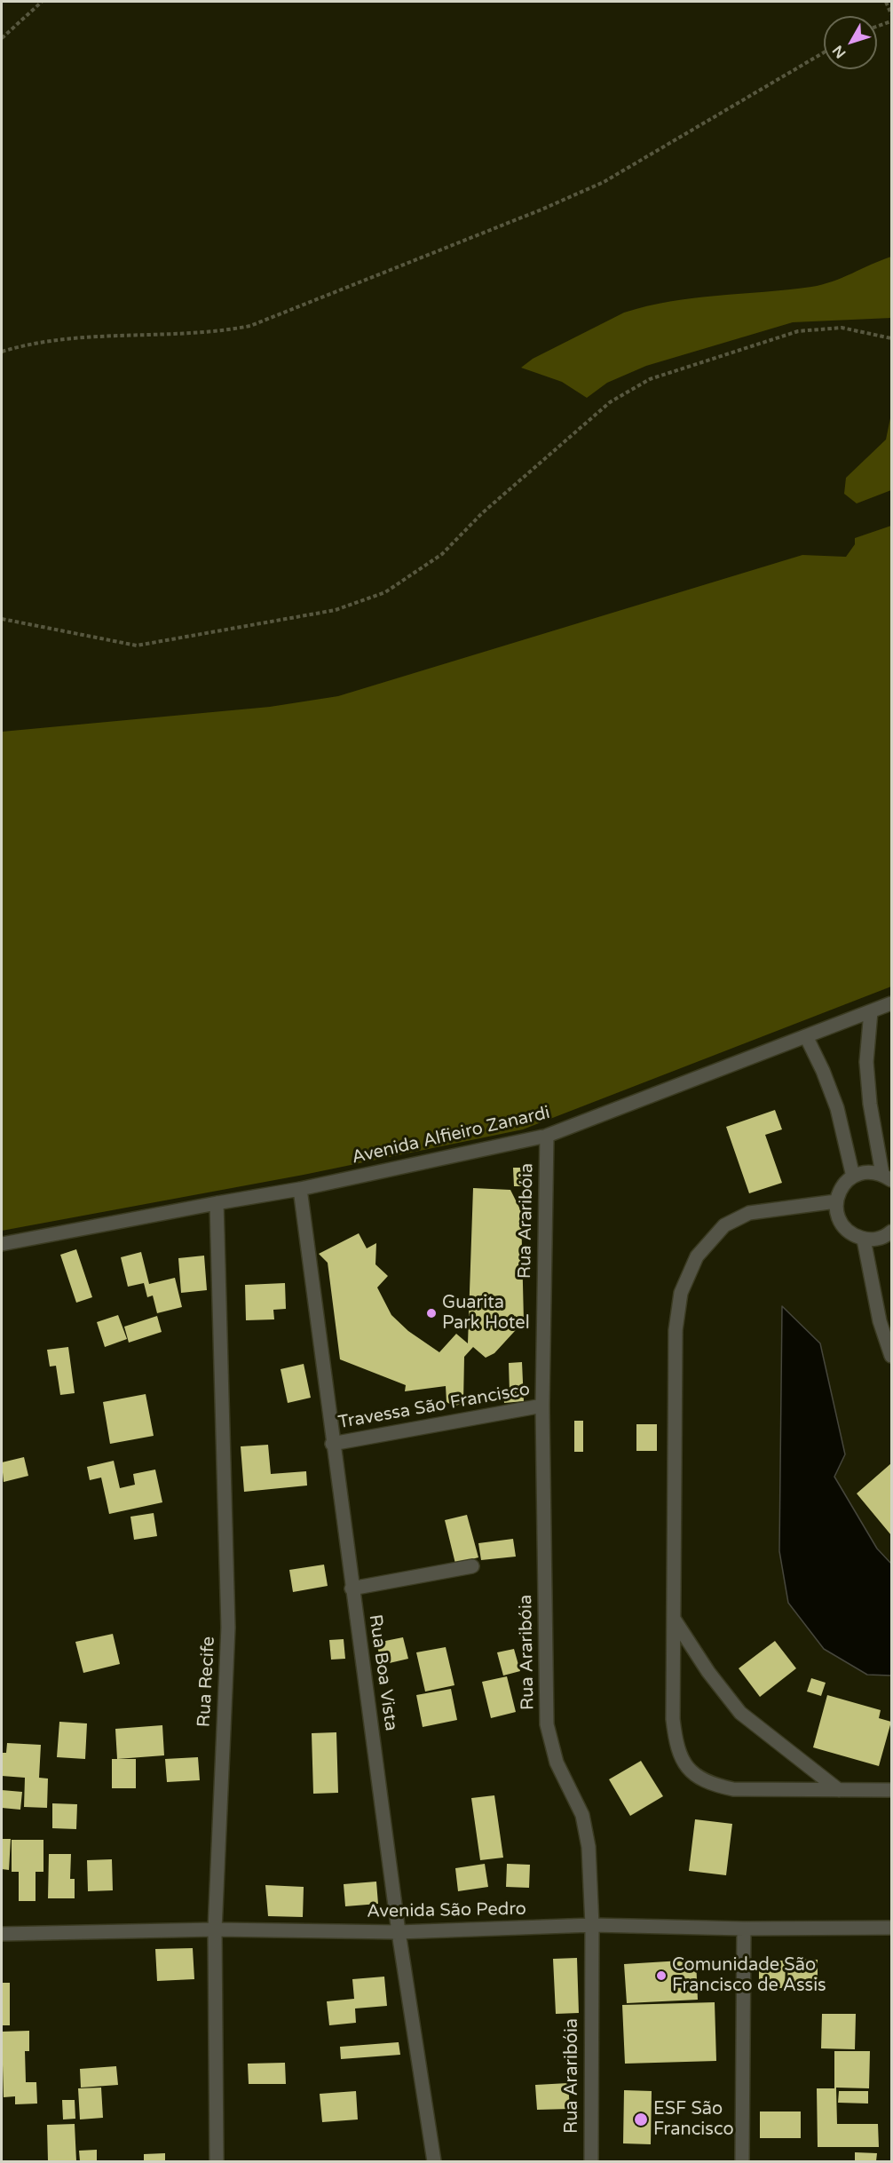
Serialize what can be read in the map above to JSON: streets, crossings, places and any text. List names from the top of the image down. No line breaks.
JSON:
{"streets":{"street":["Avenida Alfieiro Zanardi","Rua Araribóia","Travessa São Francisco","Rua Boa Vista","Rua Recife","Avenida São Pedro"]},"crossings":[["Avenida Alfieiro Zanardi","Rua Araribóia"],["Avenida Alfieiro Zanardi","Rua Boa Vista"],["Avenida Alfieiro Zanardi","Rua Recife"],["Rua Araribóia","Travessa São Francisco"],["Rua Araribóia","Avenida São Pedro"],["Travessa São Francisco","Rua Boa Vista"],["Rua Boa Vista","Avenida São Pedro"],["Rua Recife","Avenida São Pedro"]],"places":["Guarita Park Hotel","Comunidade São Francisco de Assis","ESF São Francisco"],"north":"bottom left"}
